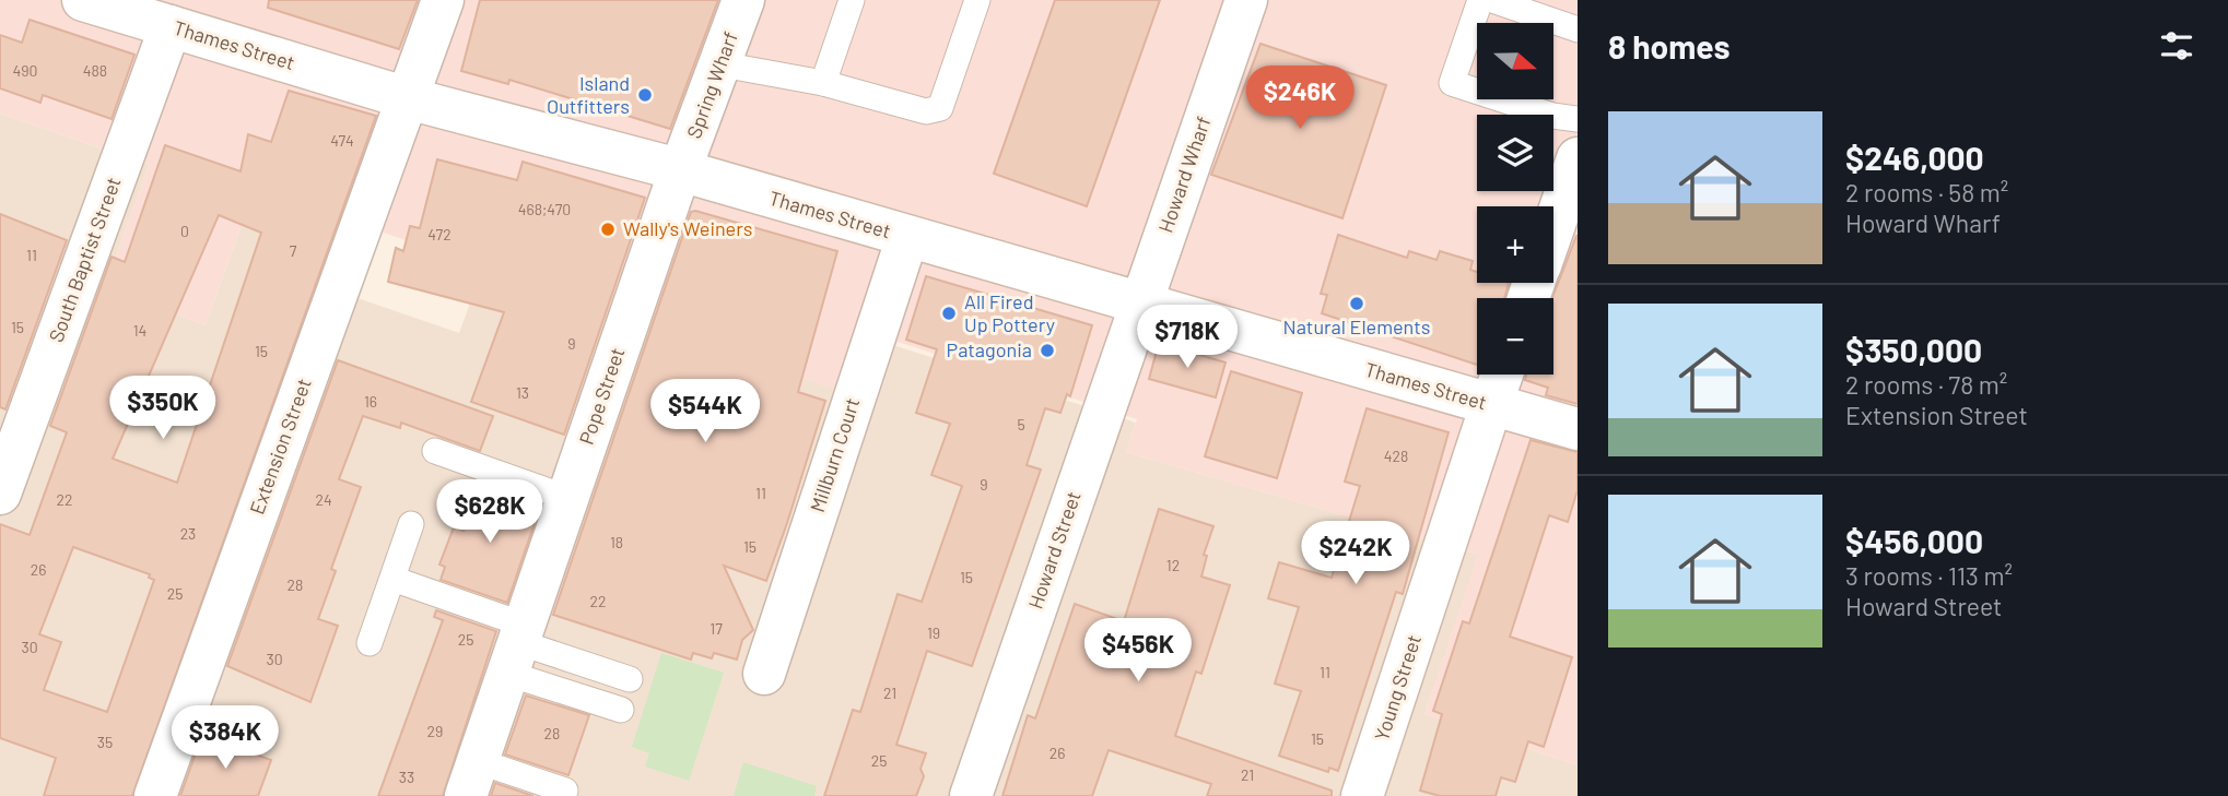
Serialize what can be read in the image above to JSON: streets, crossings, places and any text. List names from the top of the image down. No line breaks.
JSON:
{"streets":{"street":["Thames Street","Spring Wharf","Howard Wharf","South Baptist Street","Pope Street","Extension Street","Millburn Court","Howard Street","Young Street"]},"crossings":[["Thames Street","Spring Wharf"],["Thames Street","Howard Wharf"],["Thames Street","South Baptist Street"],["Thames Street","Pope Street"],["Thames Street","Extension Street"],["Thames Street","Millburn Court"],["Thames Street","Howard Street"],["Thames Street","Young Street"],["Spring Wharf","Pope Street"],["Howard Wharf","Howard Street"]],"places":["Island Outfitters","Wally's Weiners","Natural Elements","All Fired Up Pottery","Patagonia"],"house_numbers":["490","488","474","468;470","0","472","7","11","15","14","9","15","13","16","5","428","9","11","22","24","23","18","15","12","26","15","28","25","22","17","19","25","30","30","11","21","29","28","15","35","26","25","21","33"],"north":"right","page":{"heading":"8 homes","map_buttons":["+","−"],"price":["$246K","$718K","$350K","$544K","$628K","$242K","$456K","$384K"],"list":[{"name":"$246,000","note":"2 rooms · 58 m² · Howard Wharf"},{"name":"$350,000","note":"2 rooms · 78 m² · Extension Street"},{"name":"$456,000","note":"3 rooms · 113 m² · Howard Street"}]}}
